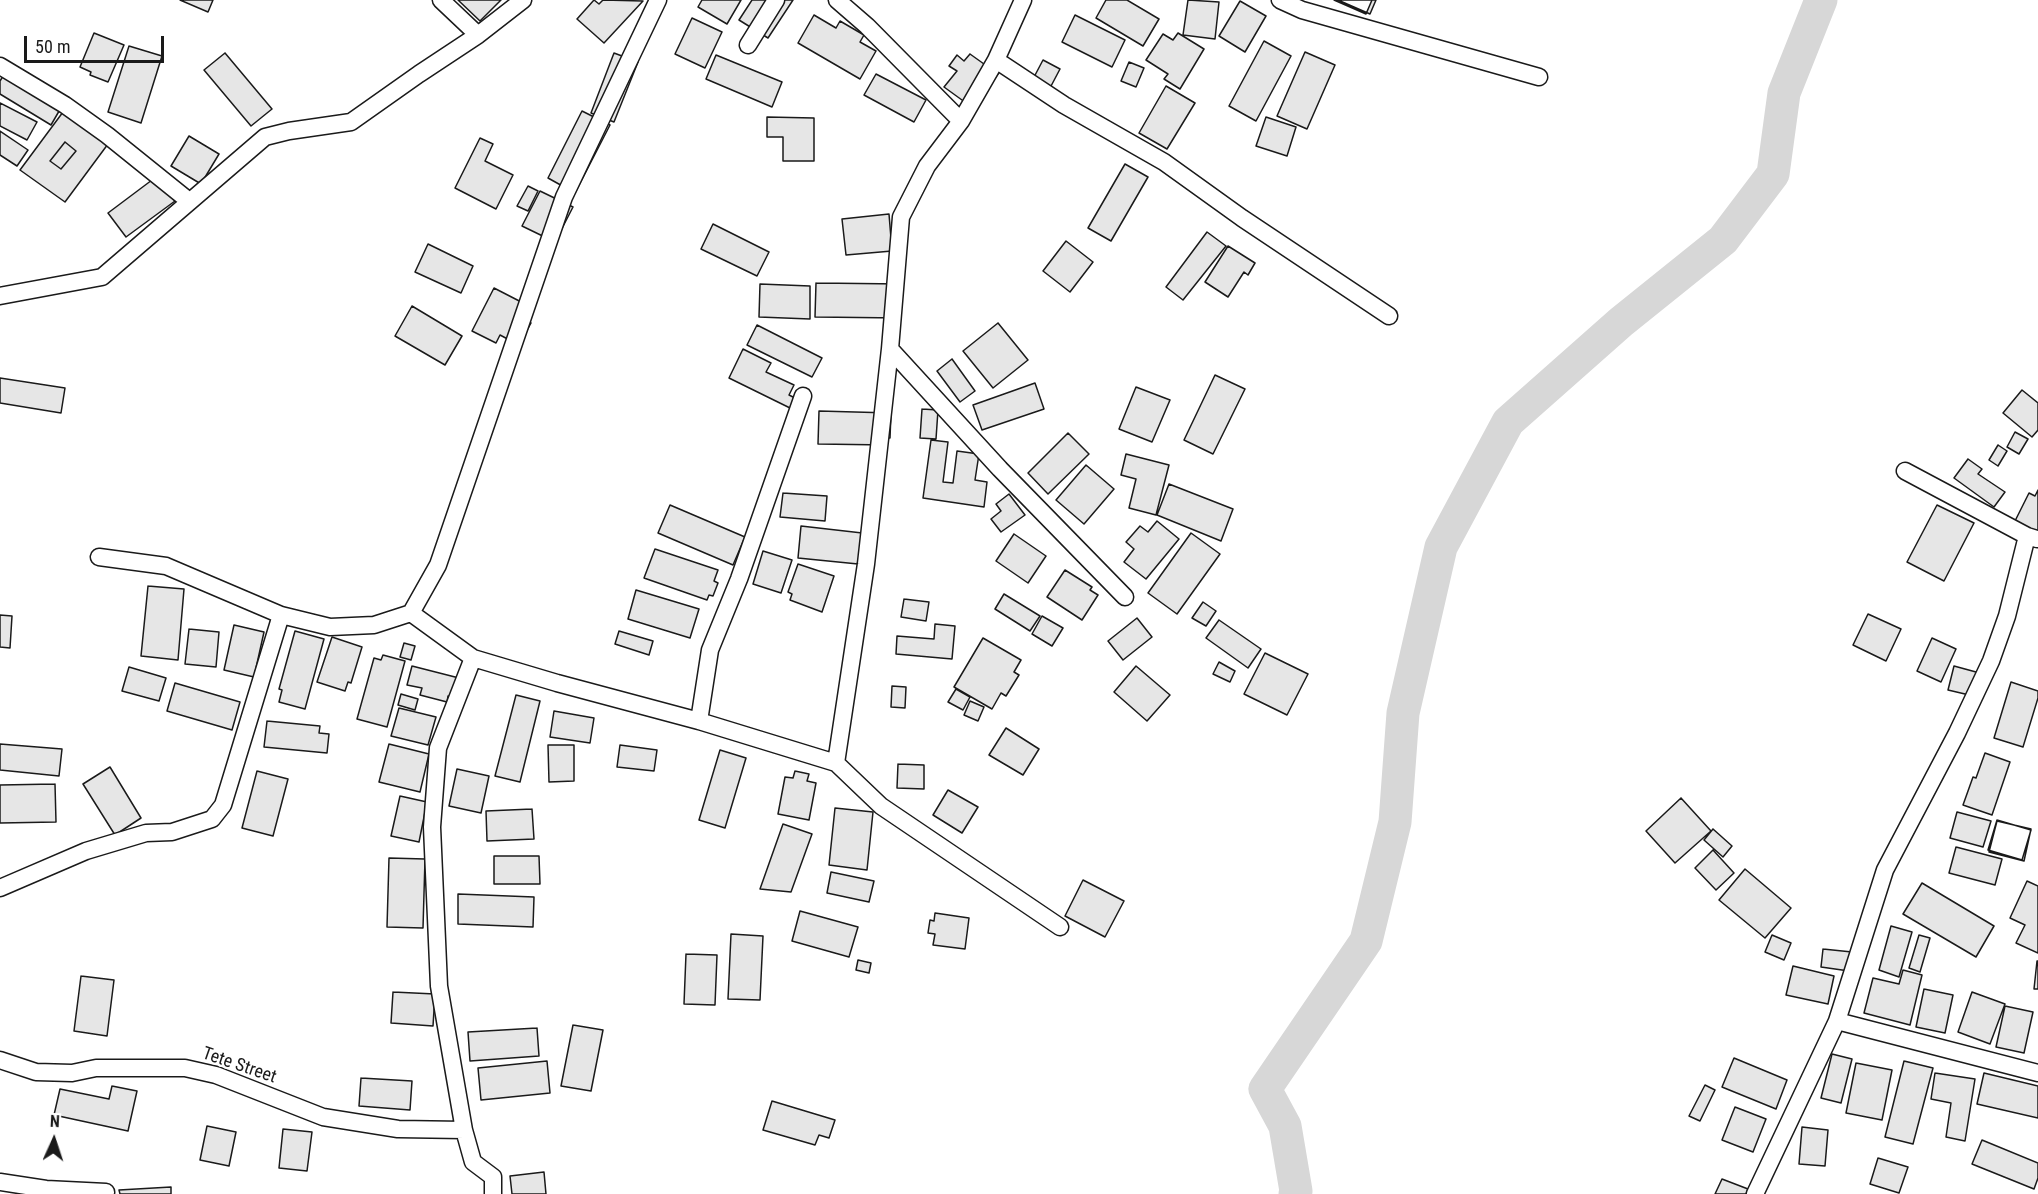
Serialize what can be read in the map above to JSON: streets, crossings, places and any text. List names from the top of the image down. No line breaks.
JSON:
{"streets":{"street":["Tete Street"]},"scale_bar":"50 m","north":"top"}
